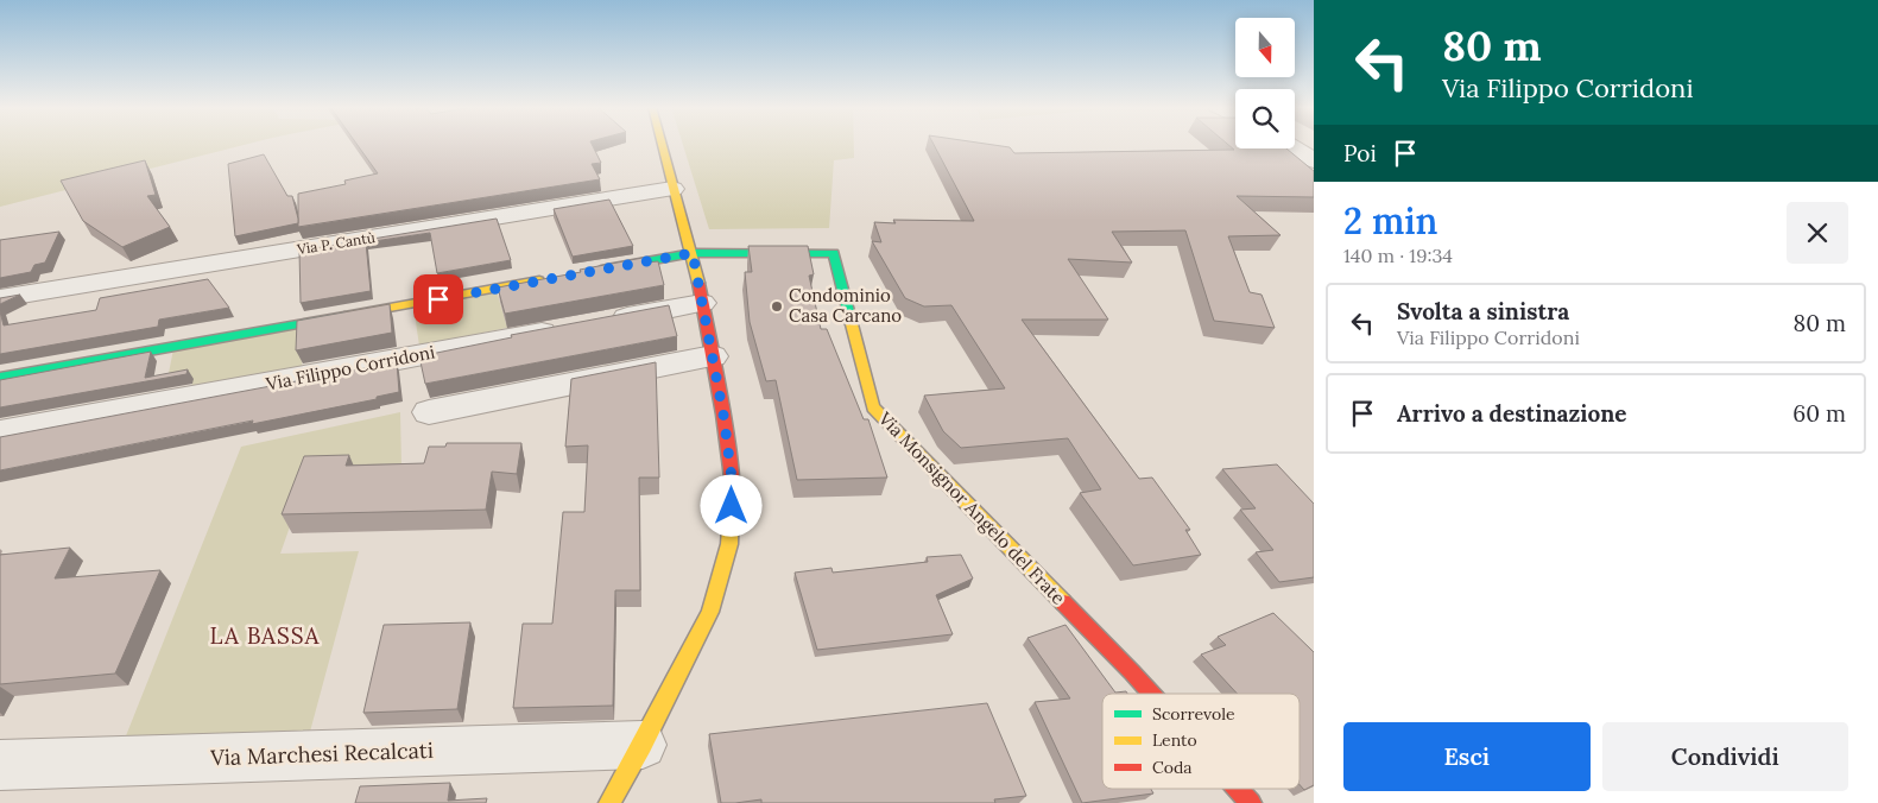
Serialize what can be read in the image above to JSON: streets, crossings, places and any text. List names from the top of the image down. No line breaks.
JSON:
{"streets":{"street":["Via P. Cantù","Via Filippo Corridoni","Via Monsignor Angelo del Frate","Via Marchesi Recalcati"]},"districts":["LA BASSA"],"places":["Condominio Casa Carcano"],"legend":["Scorrevole","Lento","Coda"],"north":"bottom","page":{"turn":["80 m","Via Filippo Corridoni"],"then":"Poi","heading":["2 min","140 m · 19:34"],"list":[{"name":"Svolta a sinistra","note":"Via Filippo Corridoni","value":"80 m"},{"name":"Arrivo a destinazione","value":"60 m"}],"buttons":["Esci","Condividi"]}}
